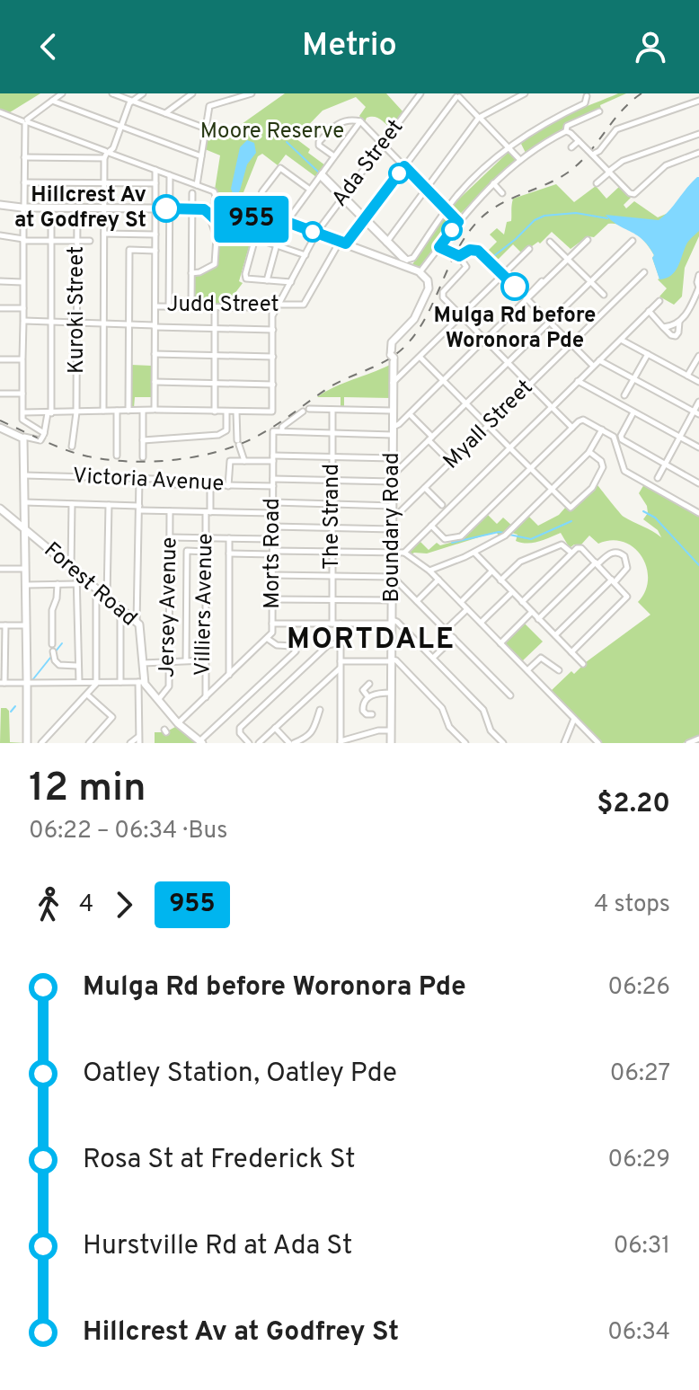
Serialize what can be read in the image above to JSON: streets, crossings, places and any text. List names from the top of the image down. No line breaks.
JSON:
{"streets":{"main road":["Boundary Road","Forest Road"],"street":["Ada Street","Judd Street","Kuroki Street","Myall Street","Victoria Avenue","The Strand","Morts Road","Villiers Avenue","Jersey Avenue"]},"crossings":[["Ada Street","Judd Street"],["Myall Street","Boundary Road"],["Victoria Avenue","Morts Road"],["Victoria Avenue","Villiers Avenue"],["Morts Road","Villiers Avenue"]],"districts":["MORTDALE"],"parks":["Moore Reserve"],"places":["Hillcrest Av at Godfrey St","Mulga Rd before Woronora Pde"],"lines":["bus line 955"],"page":{"header":"Metrio","on_map":"955","heading":["12 min","06:22 – 06:34 · Bus","$2.20"],"legs":["4","955","4 stops"],"list":[{"name":"Mulga Rd before Woronora Pde","value":"06:26"},{"name":"Oatley Station, Oatley Pde","value":"06:27"},{"name":"Rosa St at Frederick St","value":"06:29"},{"name":"Hurstville Rd at Ada St","value":"06:31"},{"name":"Hillcrest Av at Godfrey St","value":"06:34"}]}}
